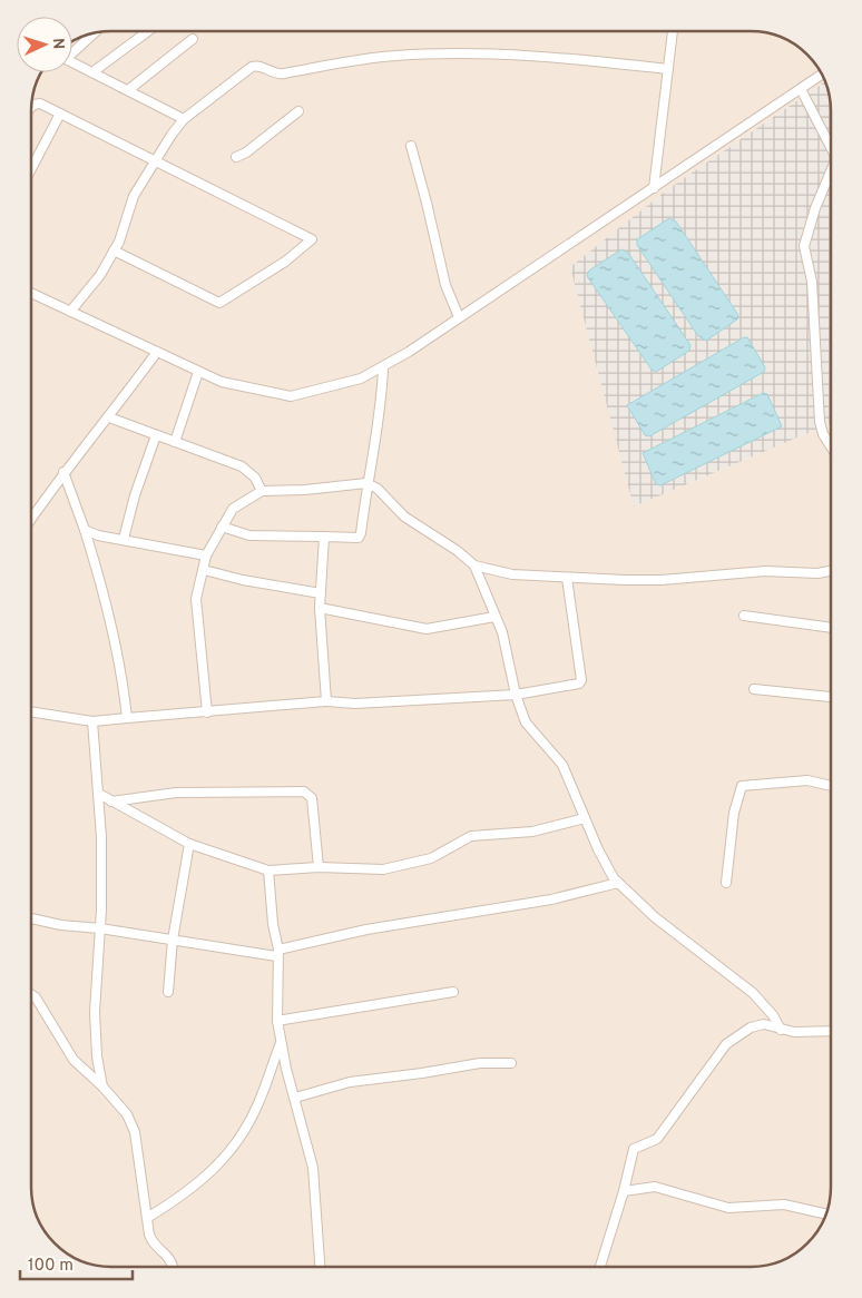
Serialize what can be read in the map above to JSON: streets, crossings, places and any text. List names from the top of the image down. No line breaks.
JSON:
{"scale_bar":"100 m","north":"right"}
